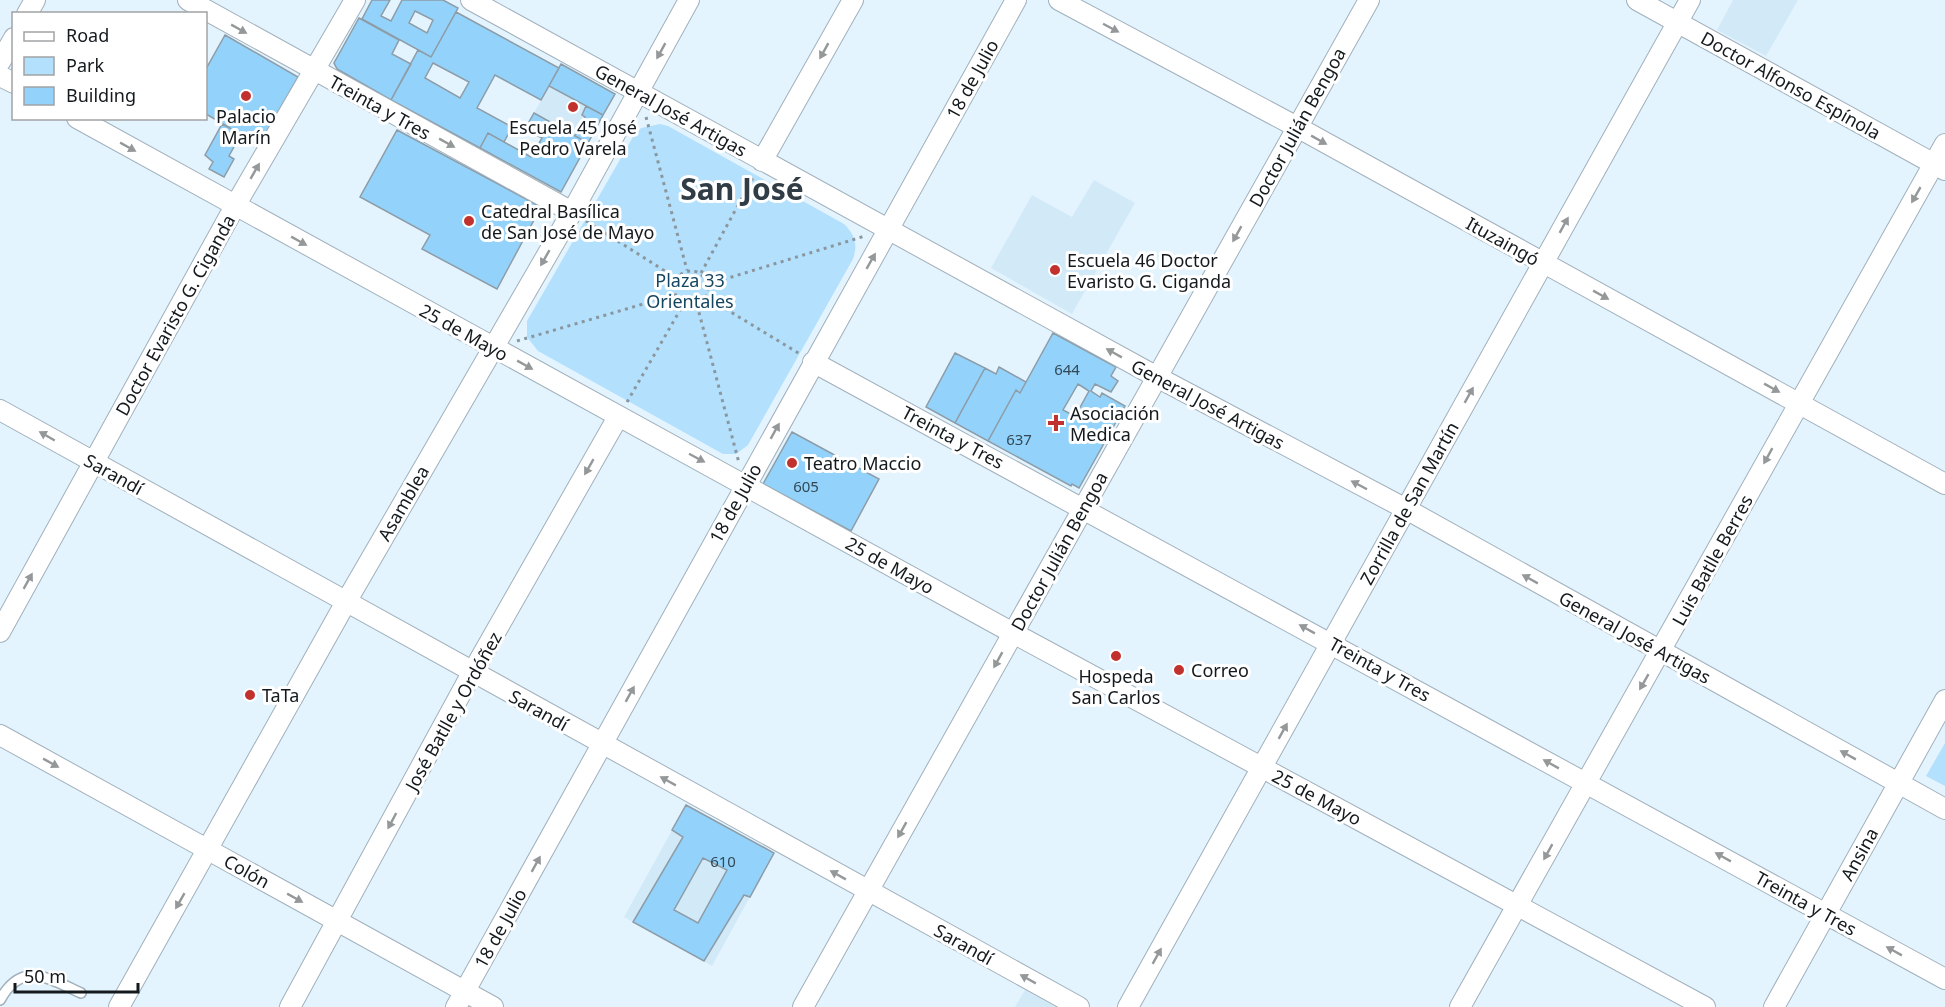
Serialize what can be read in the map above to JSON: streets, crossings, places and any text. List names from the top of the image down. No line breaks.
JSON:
{"streets":{"street":["18 de Julio","Doctor Alfonso Espínola","Treinta y Tres","General José Artigas","Doctor Julián Bengoa","Ituzaingó","Doctor Evaristo G. Ciganda","25 de Mayo","Sarandí","Asamblea","Zorrilla de San Martín","Luis Batlle Berres","José Batlle y Ordóñez","Ansina","Colón"]},"crossings":[["18 de Julio","Treinta y Tres"],["18 de Julio","General José Artigas"],["18 de Julio","25 de Mayo"],["18 de Julio","Sarandí"],["18 de Julio","Colón"],["Doctor Alfonso Espínola","Zorrilla de San Martín"],["Doctor Alfonso Espínola","Luis Batlle Berres"],["Treinta y Tres","Doctor Julián Bengoa"],["Treinta y Tres","Doctor Evaristo G. Ciganda"],["Treinta y Tres","Asamblea"],["Treinta y Tres","Zorrilla de San Martín"],["Treinta y Tres","Luis Batlle Berres"],["Treinta y Tres","Ansina"],["General José Artigas","Doctor Julián Bengoa"],["General José Artigas","Asamblea"],["General José Artigas","Zorrilla de San Martín"],["General José Artigas","Luis Batlle Berres"],["General José Artigas","Ansina"],["Doctor Julián Bengoa","Ituzaingó"],["Doctor Julián Bengoa","25 de Mayo"],["Doctor Julián Bengoa","Sarandí"],["Ituzaingó","Zorrilla de San Martín"],["Ituzaingó","Luis Batlle Berres"],["Doctor Evaristo G. Ciganda","25 de Mayo"],["Doctor Evaristo G. Ciganda","Sarandí"],["25 de Mayo","Asamblea"],["25 de Mayo","Zorrilla de San Martín"],["25 de Mayo","Luis Batlle Berres"],["25 de Mayo","José Batlle y Ordóñez"],["Sarandí","Asamblea"],["Sarandí","José Batlle y Ordóñez"],["Asamblea","Colón"],["José Batlle y Ordóñez","Colón"]],"one_way":["18 de Julio","General José Artigas","Doctor Julián Bengoa","Ituzaingó","Doctor Evaristo G. Ciganda","25 de Mayo","Sarandí","Asamblea","Zorrilla de San Martín","Luis Batlle Berres","José Batlle y Ordóñez","Colón"],"districts":["San José"],"parks":["Plaza 33 Orientales"],"places":{"other":["Palacio Marín","Escuela 45 José Pedro Varela","Catedral Basílica de San José de Mayo","Escuela 46 Doctor Evaristo G. Ciganda","Teatro Maccio","Hospeda San Carlos","Correo","TaTa"],"health":["Asociación Medica"]},"house_numbers":["644","637","605","610"],"legend":["Road","Park","Building"],"scale_bar":"50 m"}
